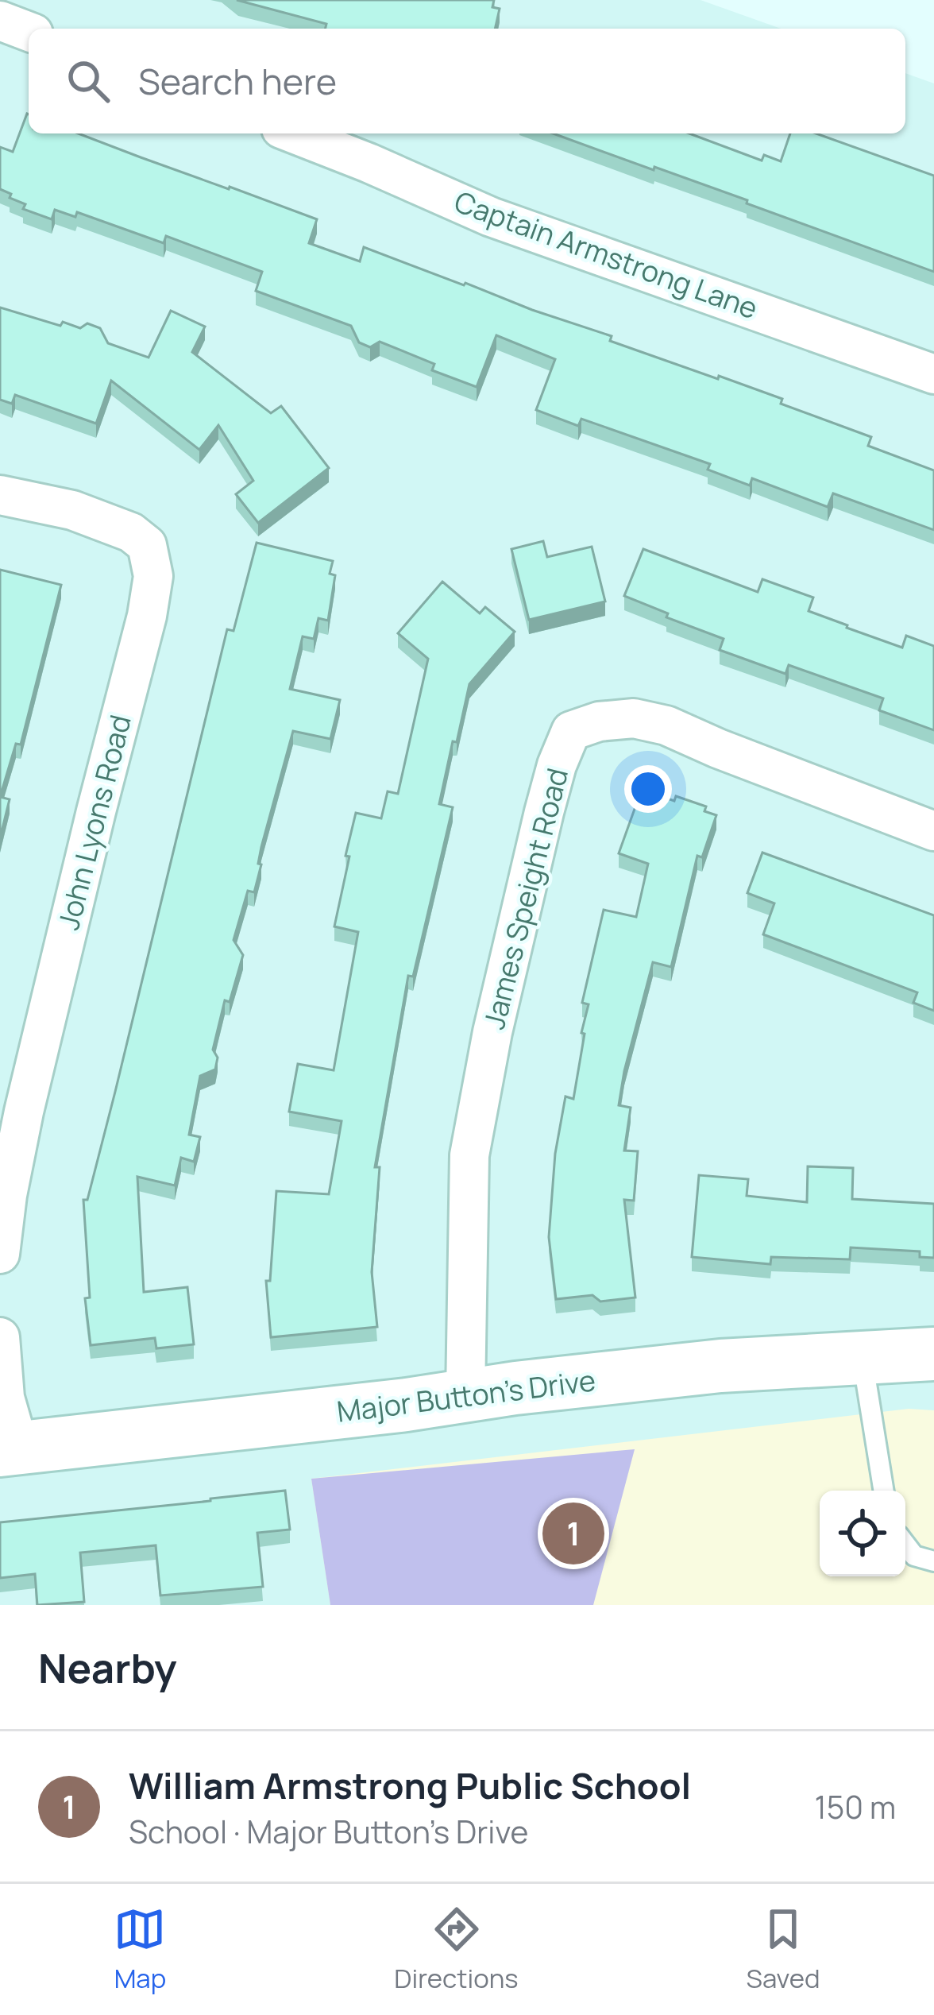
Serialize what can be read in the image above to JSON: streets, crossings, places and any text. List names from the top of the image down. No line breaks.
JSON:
{"streets":{"street":["Captain Armstrong Lane","John Lyons Road","James Speight Road","Major Button's Drive"]},"crossings":[["James Speight Road","Major Button's Drive"]],"page":{"search":"Search here","pins":"1","heading":"Nearby","list":[{"mark":"1","name":"William Armstrong Public School","note":"School · Major Button's Drive","value":"150 m"}],"nav":["Map","Directions","Saved"]}}
